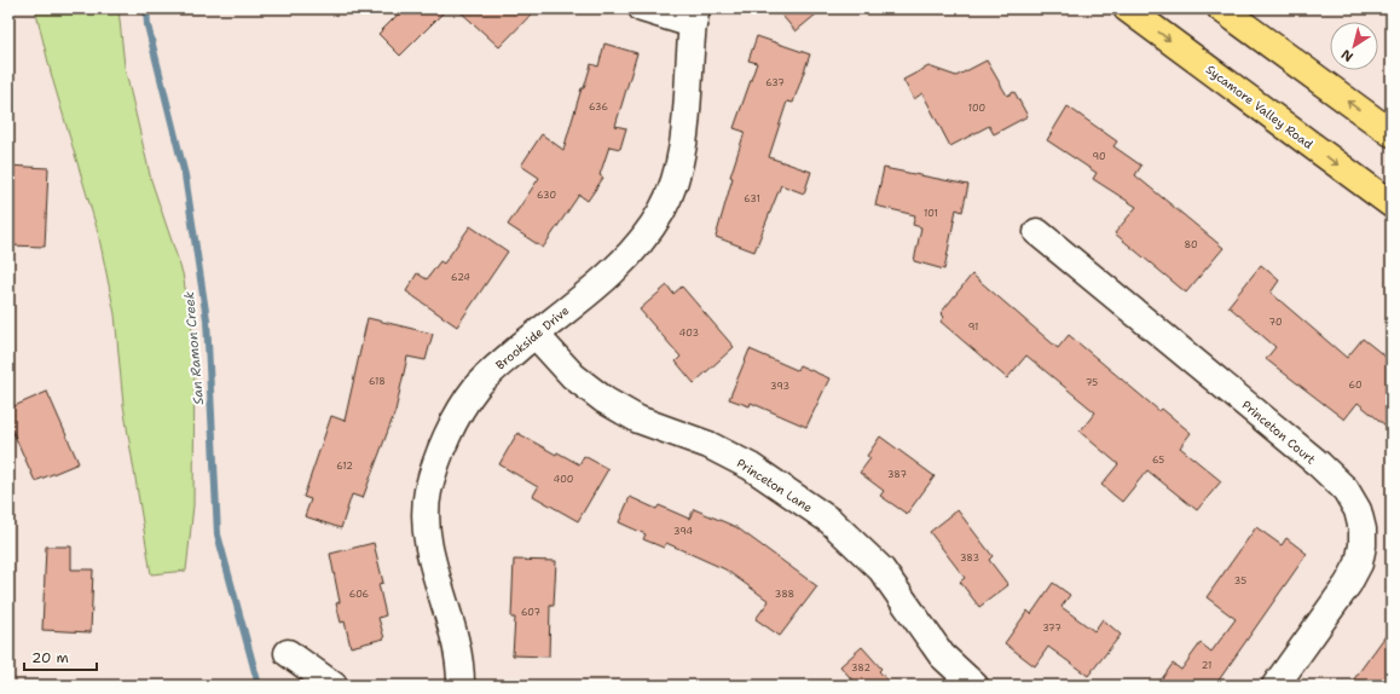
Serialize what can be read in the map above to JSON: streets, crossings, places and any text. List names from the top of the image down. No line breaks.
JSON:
{"streets":{"main road":["Sycamore Valley Road"],"street":["Brookside Drive","Princeton Court","Princeton Lane"]},"crossings":[["Brookside Drive","Princeton Lane"]],"water":["San Ramon Creek"],"house_numbers":["637","636","100","90","630","631","101","80","624","70","91","403","618","75","60","393","65","612","387","400","394","383","35","606","388","607","377","21","382"],"scale_bar":"20 m","north":"bottom left"}
